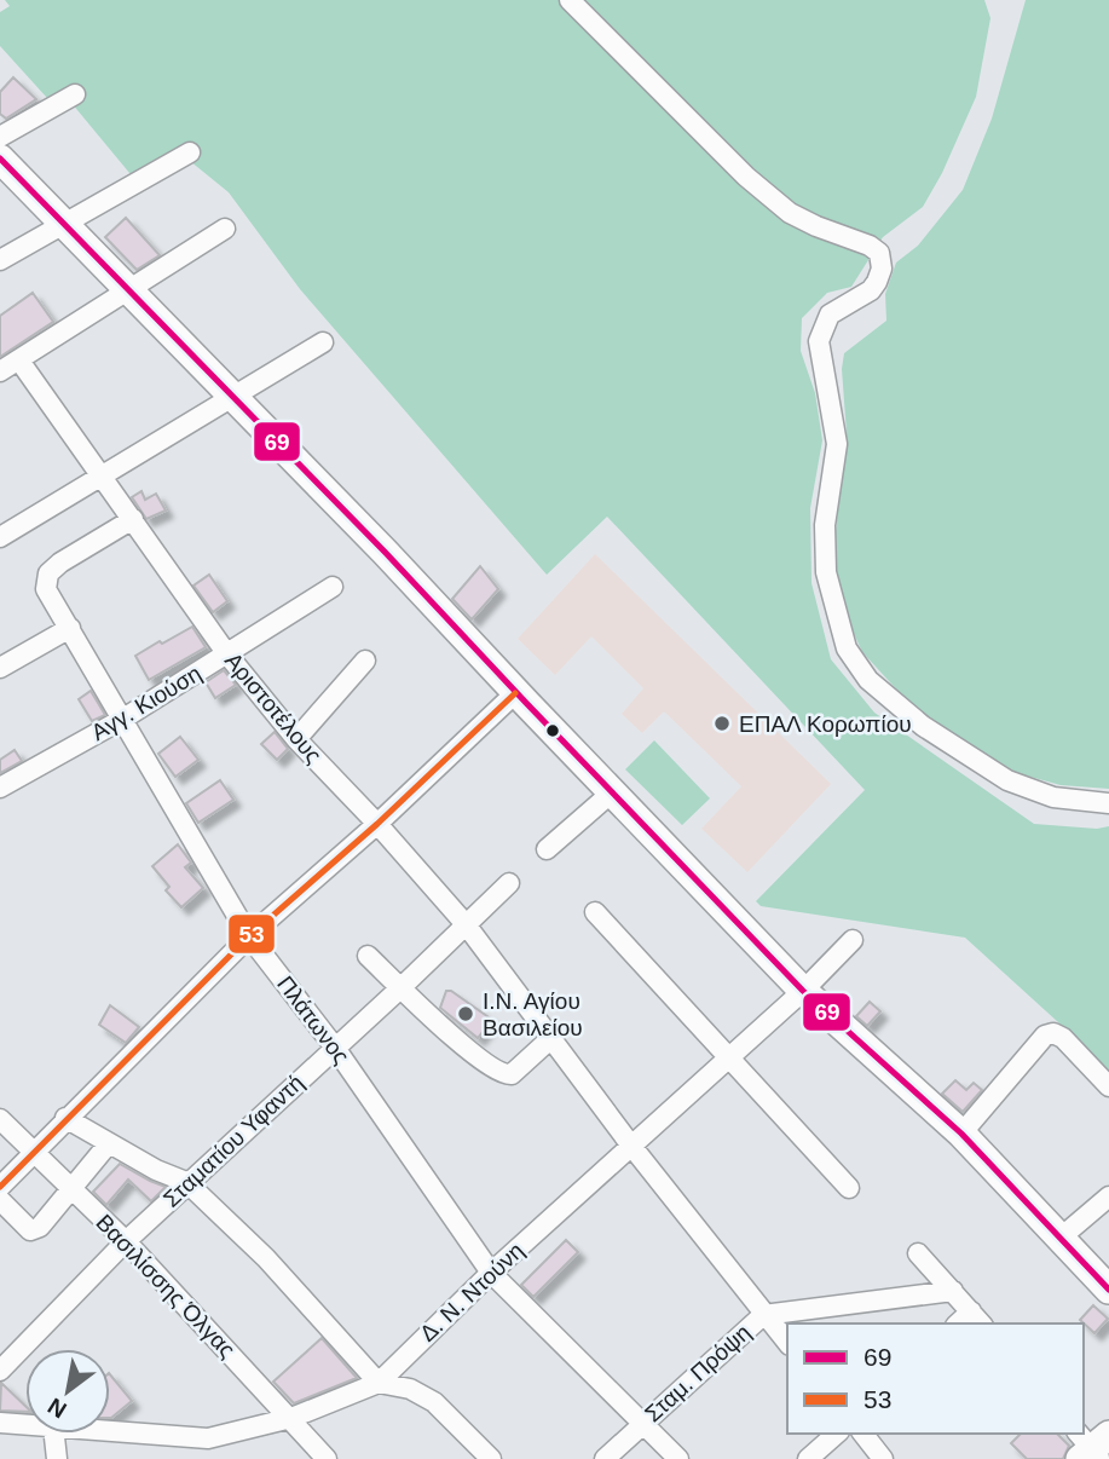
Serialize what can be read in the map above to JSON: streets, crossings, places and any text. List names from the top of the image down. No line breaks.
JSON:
{"streets":{"street":["Αγγ. Κιούση","Αριστοτέλους","Πλάτωνος","Σταματίου Υφαντή","Βασιλίσσης Όλγας","Δ. Ν. Ντούνη","Σταμ. Πρόψη"]},"crossings":[["Αγγ. Κιούση","Αριστοτέλους"],["Αγγ. Κιούση","Πλάτωνος"],["Αριστοτέλους","Πλάτωνος"],["Αριστοτέλους","Σταματίου Υφαντή"],["Αριστοτέλους","Δ. Ν. Ντούνη"],["Αριστοτέλους","Σταμ. Πρόψη"],["Πλάτωνος","Σταματίου Υφαντή"],["Πλάτωνος","Δ. Ν. Ντούνη"],["Πλάτωνος","Σταμ. Πρόψη"],["Σταματίου Υφαντή","Βασιλίσσης Όλγας"],["Βασιλίσσης Όλγας","Δ. Ν. Ντούνη"]],"places":["ΕΠΑΛ Κορωπίου","Ι.Ν. Αγίου Βασιλείου"],"lines":["transit line 69","transit line 53"],"legend":["69","53"],"north":"bottom left"}
